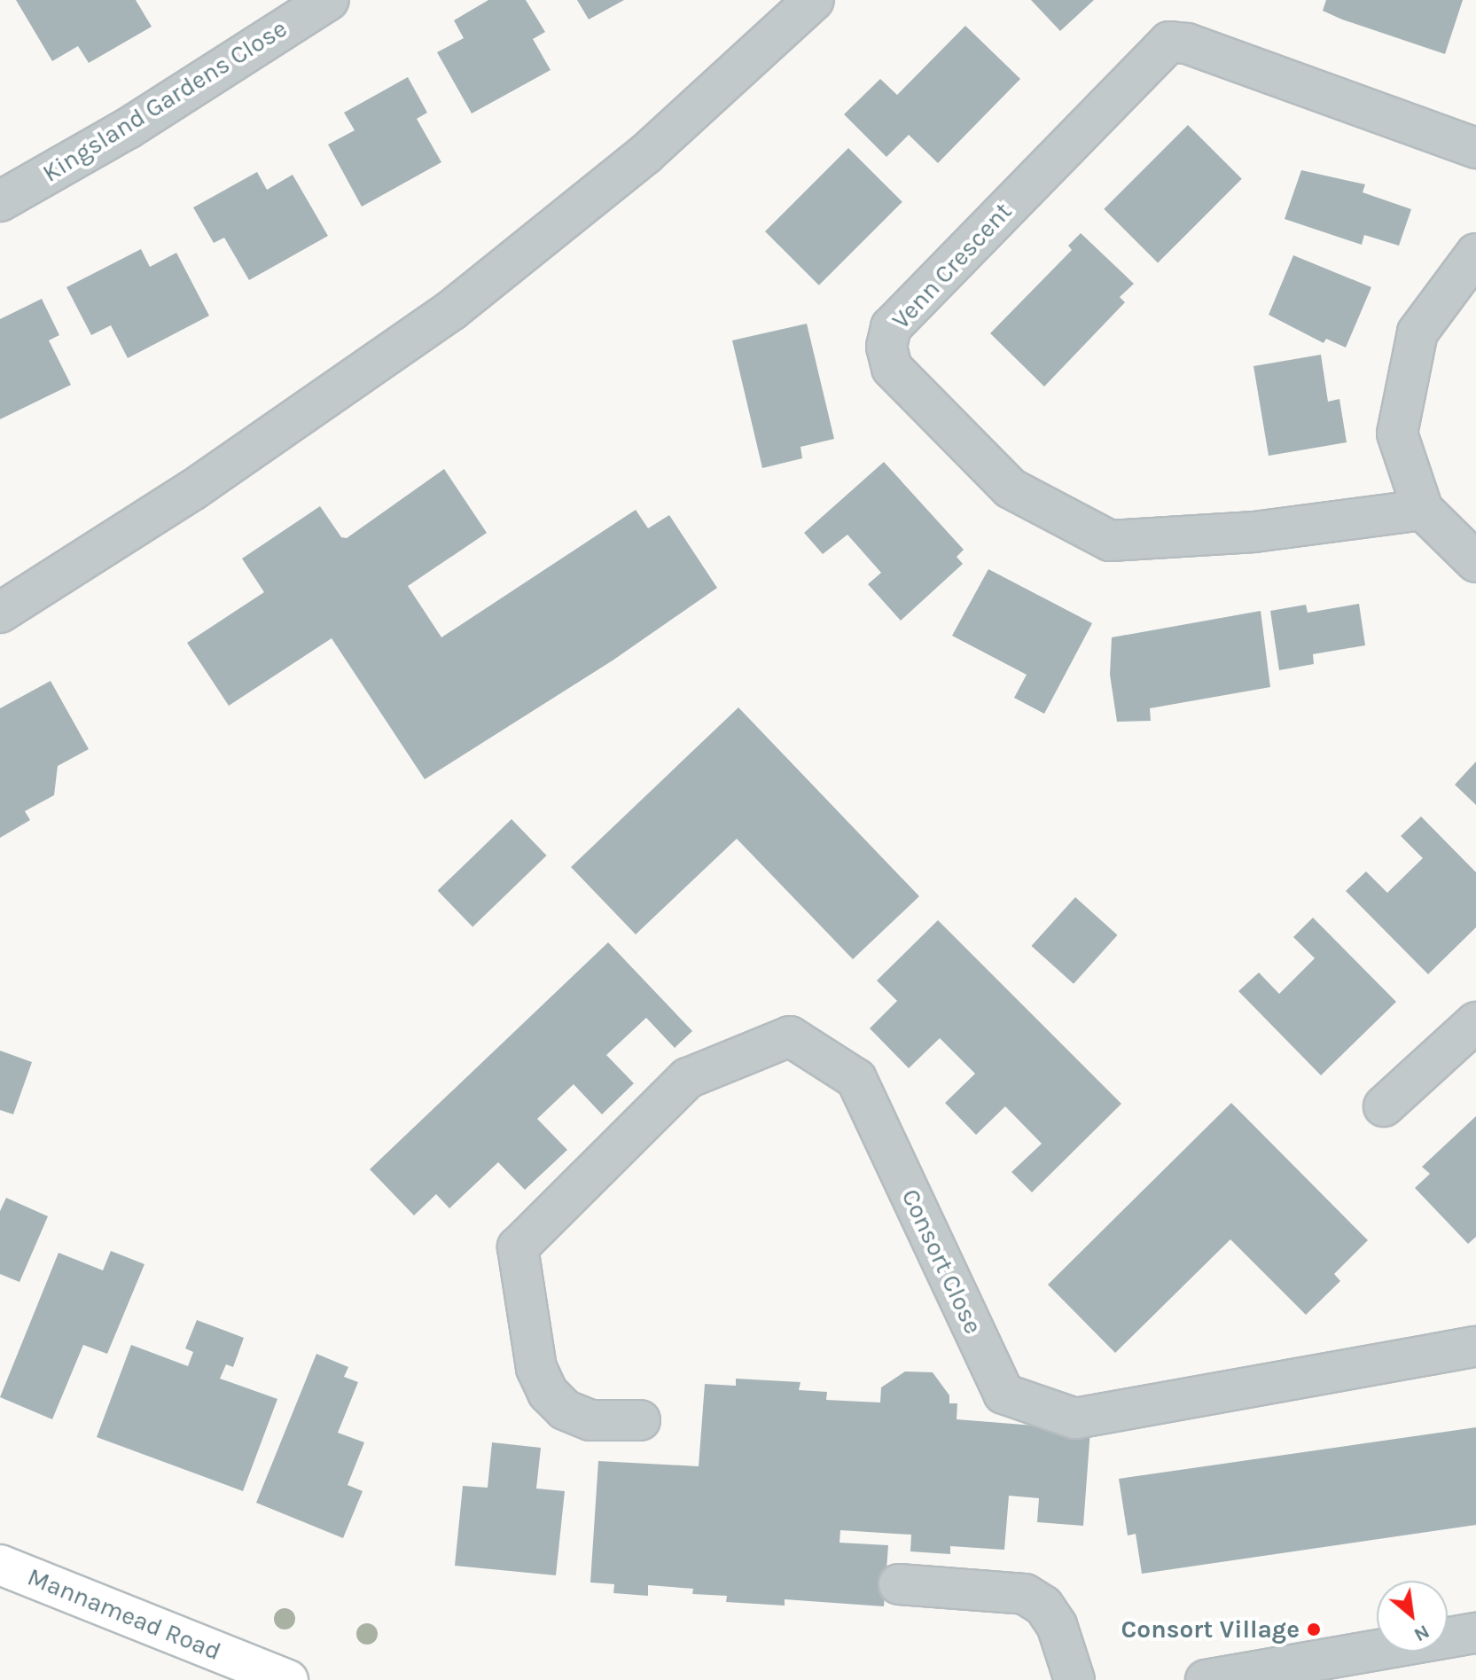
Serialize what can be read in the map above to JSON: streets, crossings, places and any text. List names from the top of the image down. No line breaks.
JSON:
{"streets":{"main road":["Mannamead Road"],"street":["Kingsland Gardens Close","Venn Crescent","Consort Close"]},"places":["Consort Village"],"north":"bottom right"}
